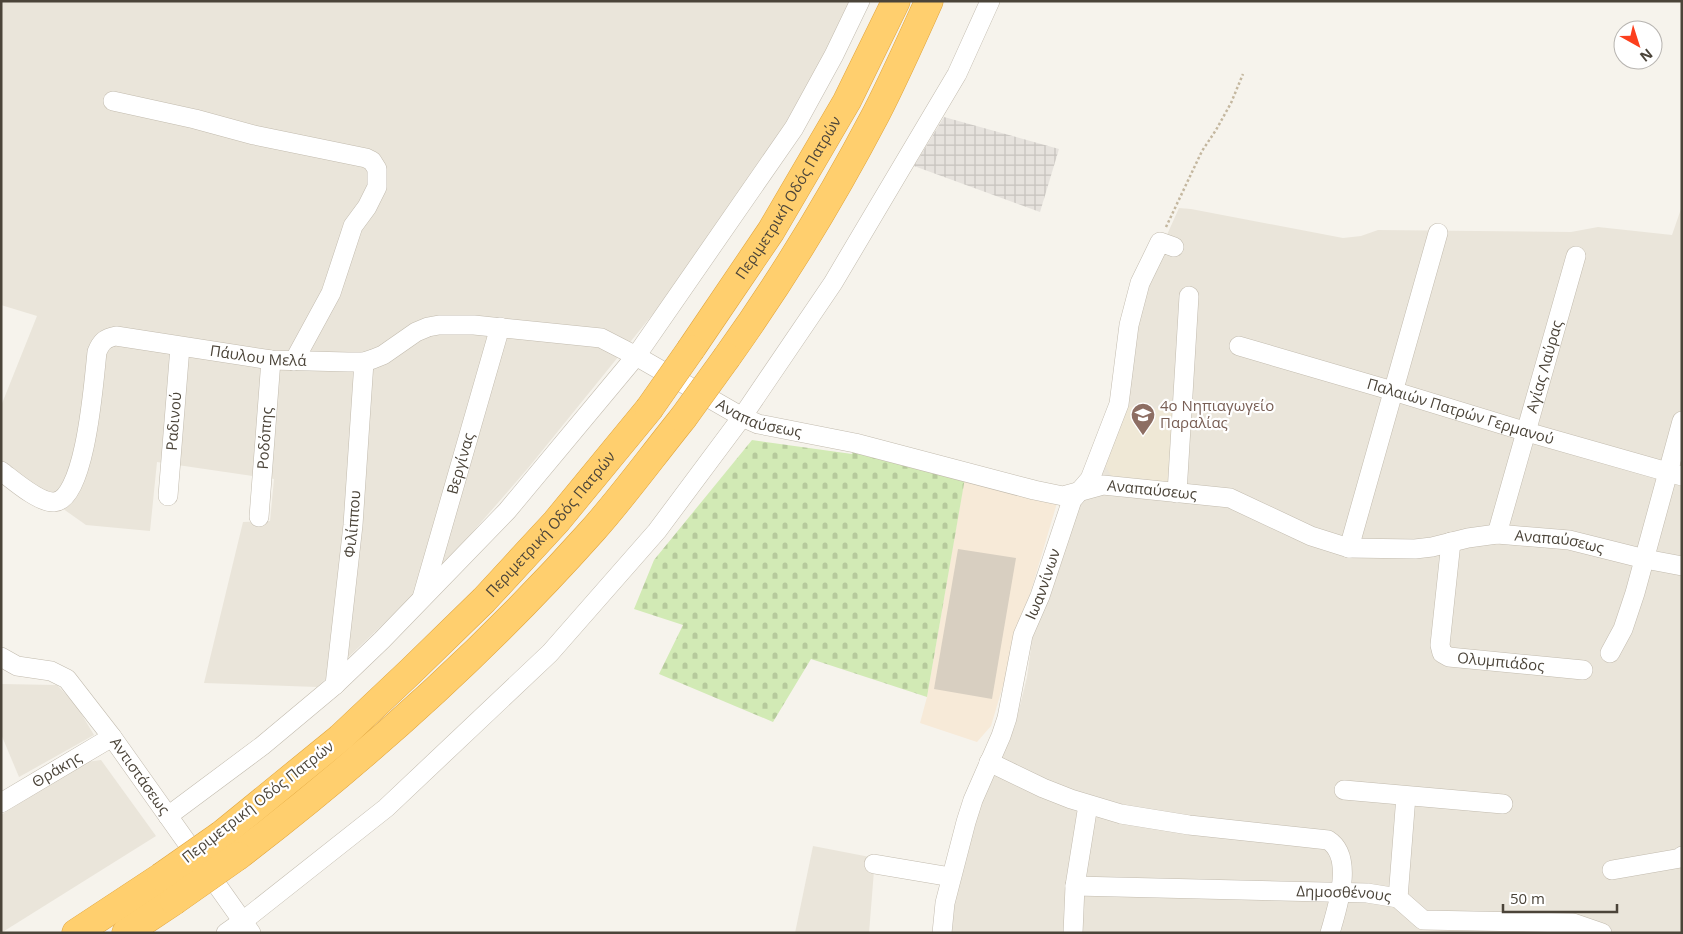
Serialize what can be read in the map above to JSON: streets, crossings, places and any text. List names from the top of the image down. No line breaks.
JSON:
{"streets":{"highway":["Περιμετρική Οδός Πατρών"],"street":["Πάυλου Μελά","Αγίας Λαύρας","Παλαιών Πατρών Γερμανού","Αναπαύσεως","Ραδινού","Ροδόπης","Βεργίνας","Φιλίππου","Ιωαννίνων","Ολυμπιάδος","Θράκης","Αντιστάσεως","Δημοσθένους"]},"crossings":[["Πάυλου Μελά","Αναπαύσεως"],["Πάυλου Μελά","Ραδινού"],["Πάυλου Μελά","Ροδόπης"],["Πάυλου Μελά","Βεργίνας"],["Πάυλου Μελά","Φιλίππου"],["Αγίας Λαύρας","Παλαιών Πατρών Γερμανού"],["Αγίας Λαύρας","Αναπαύσεως"],["Αναπαύσεως","Ιωαννίνων"],["Αναπαύσεως","Ολυμπιάδος"],["Θράκης","Αντιστάσεως"]],"places":{"school or university":["4o Νηπιαγωγείο Παραλίας"]},"scale_bar":"50 m","north":"bottom right"}
